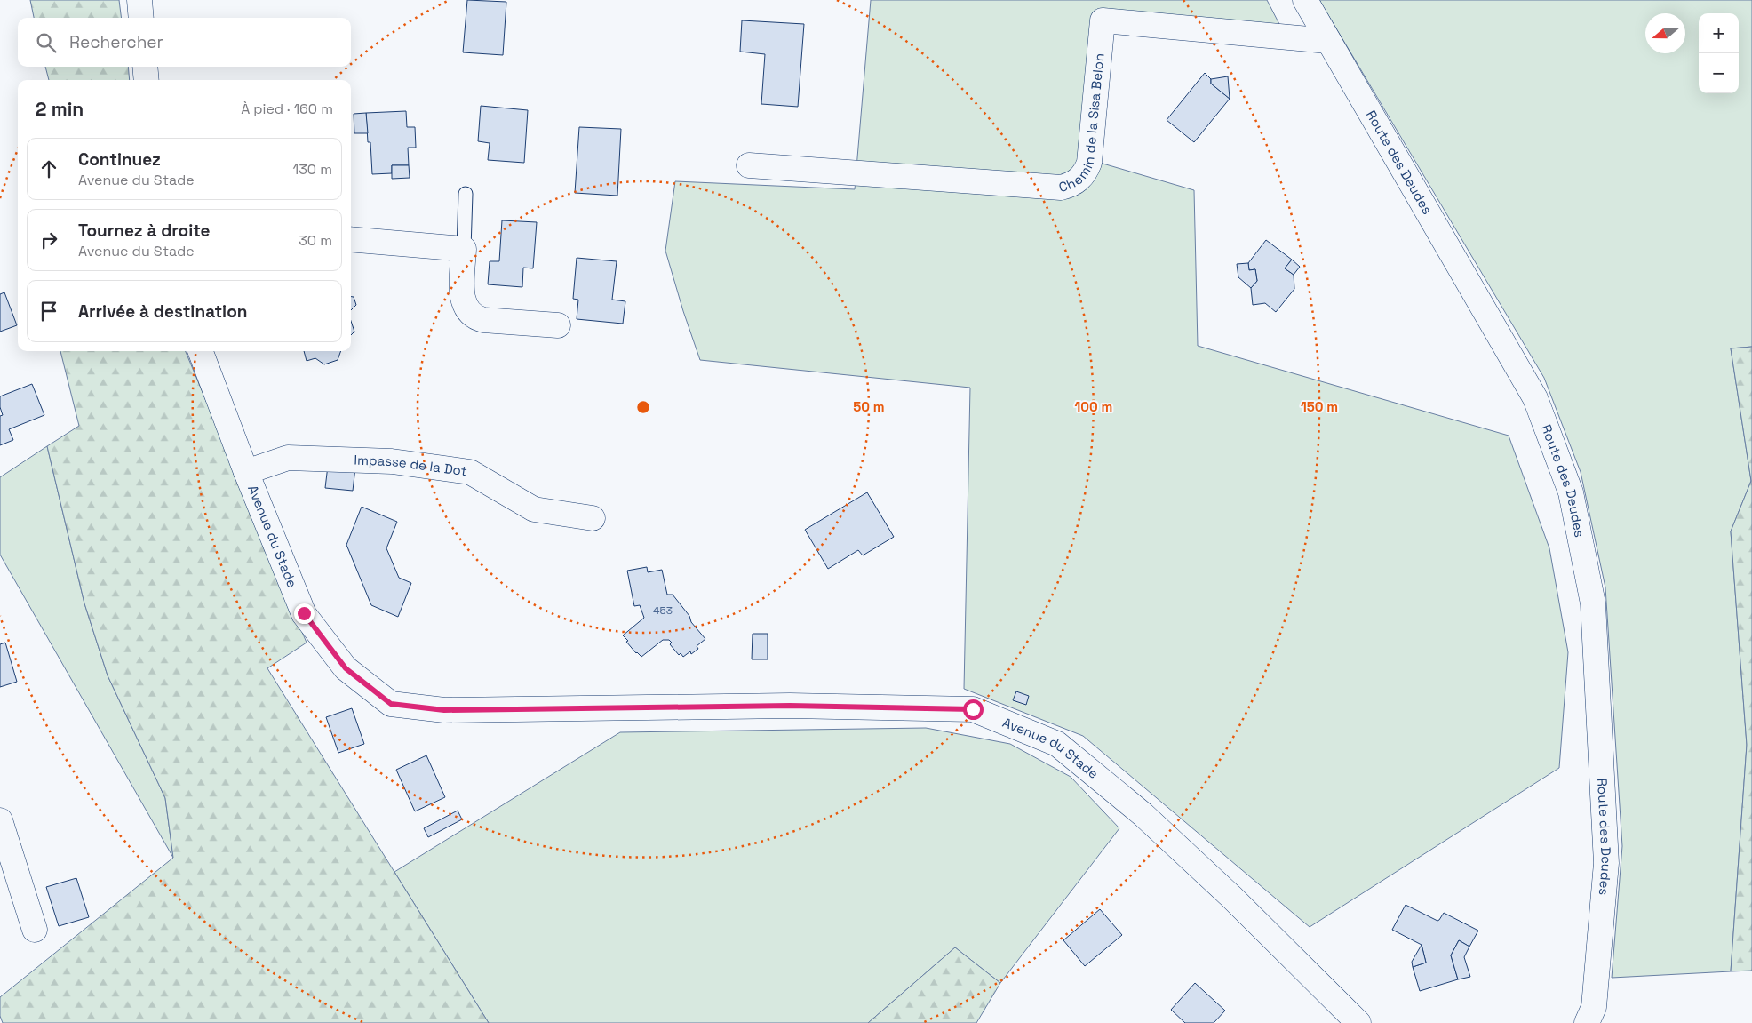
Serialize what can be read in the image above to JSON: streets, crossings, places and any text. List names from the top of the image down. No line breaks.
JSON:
{"streets":{"street":["Chemin de la Sisa Belon","Route des Deudes","Impasse de la Dot","Avenue du Stade"]},"crossings":[["Chemin de la Sisa Belon","Route des Deudes"],["Impasse de la Dot","Avenue du Stade"]],"house_numbers":["453"],"north":"left","page":{"map_buttons":["+","−"],"search":"Rechercher","heading":["2 min","À pied · 160 m"],"list":[["Continuez","Avenue du Stade","130 m"],["Tournez à droite","Avenue du Stade","30 m"],"Arrivée à destination"]},"rings":["50 m","100 m","150 m"]}
